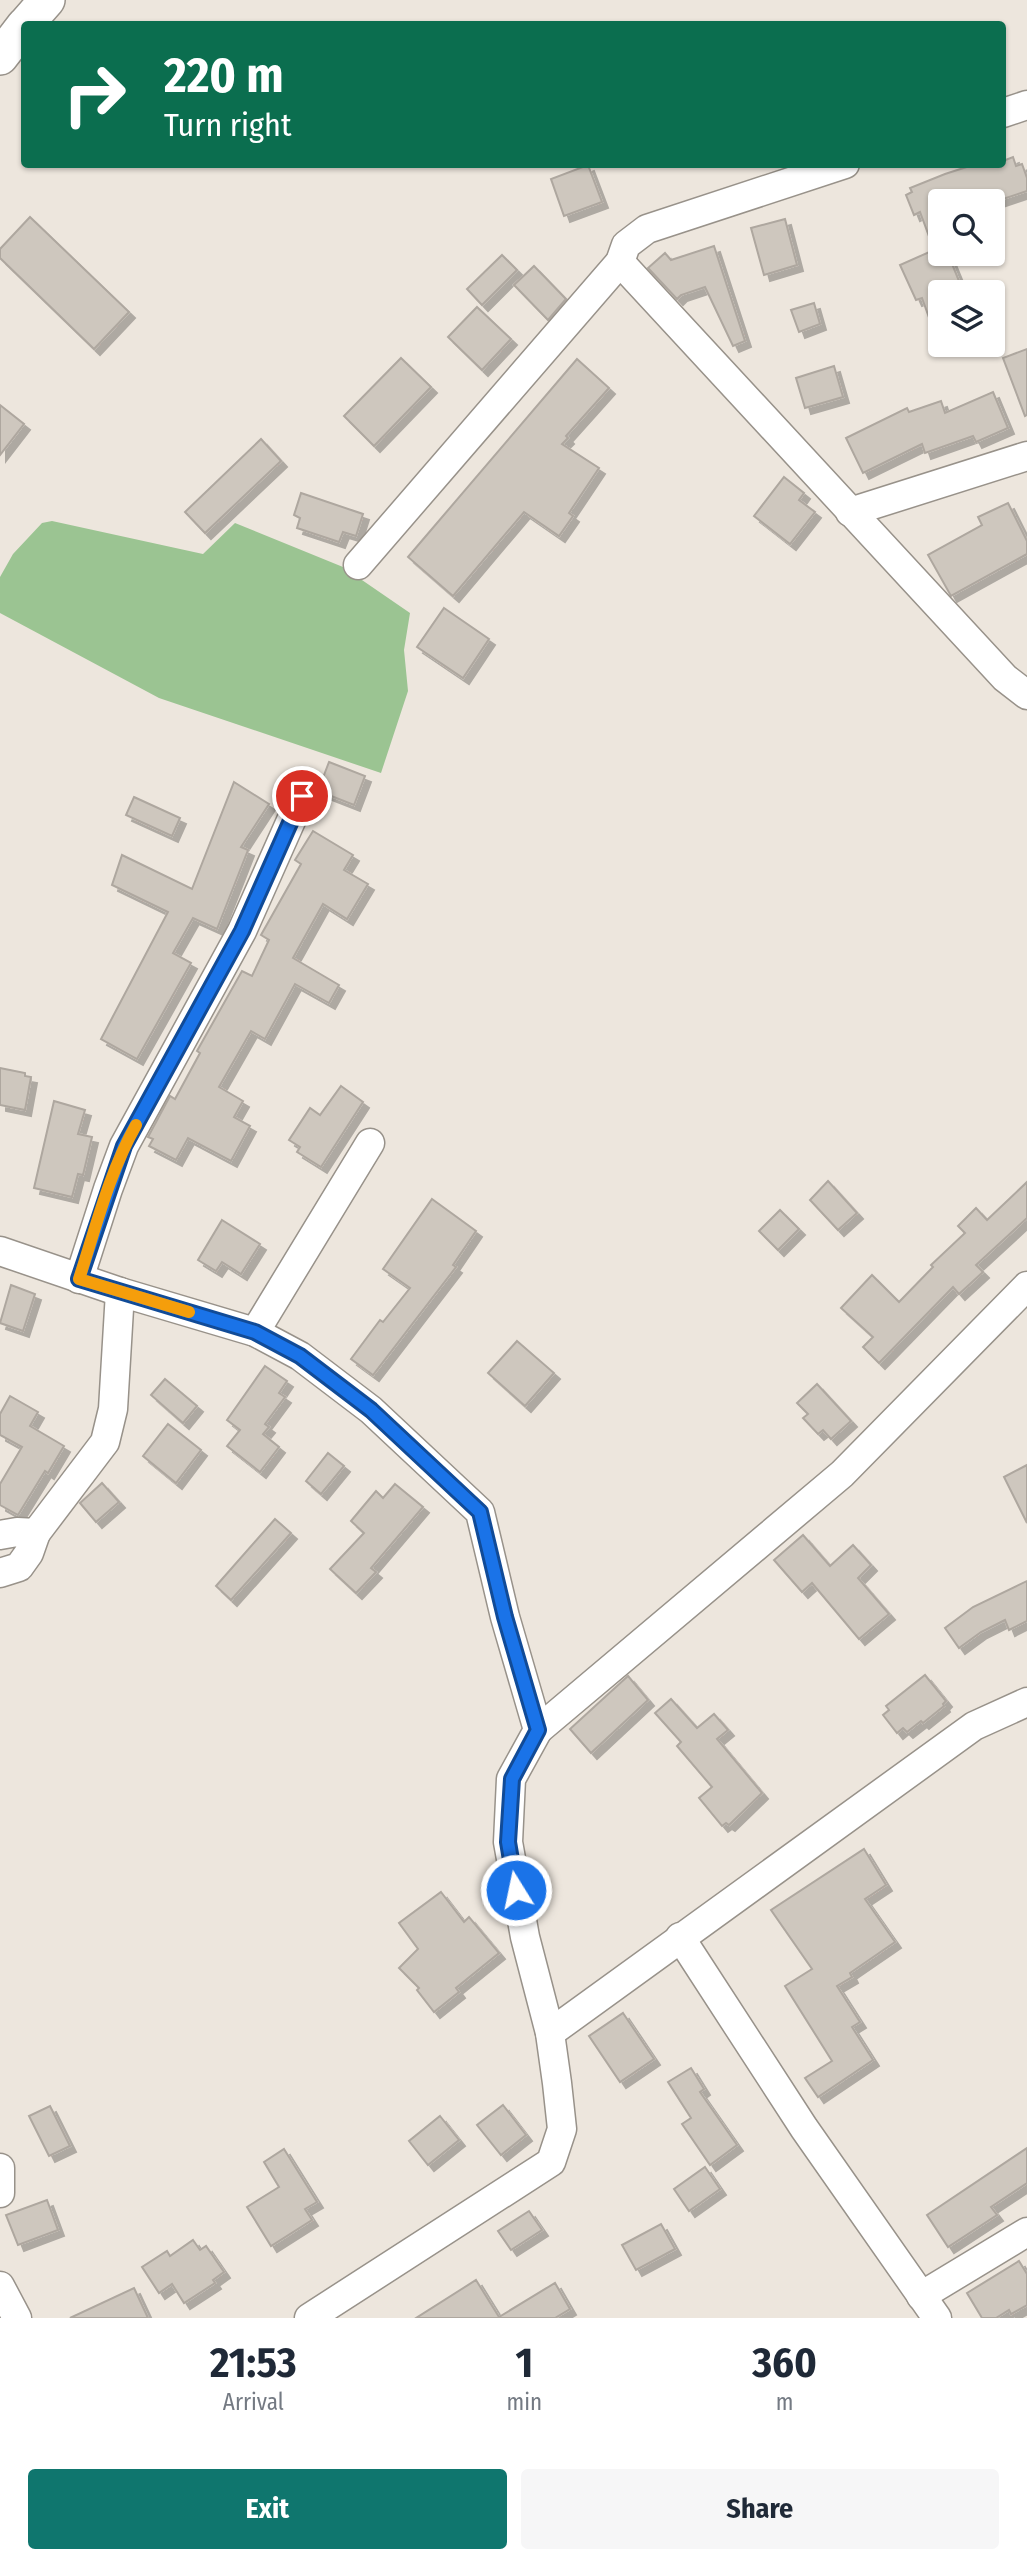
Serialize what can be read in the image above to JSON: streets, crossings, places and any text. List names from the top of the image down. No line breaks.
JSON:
{"page":{"turn":["220 m","Turn right"],"eta":["21:53","Arrival","1","min","360","m"],"buttons":["Exit","Share"]}}
